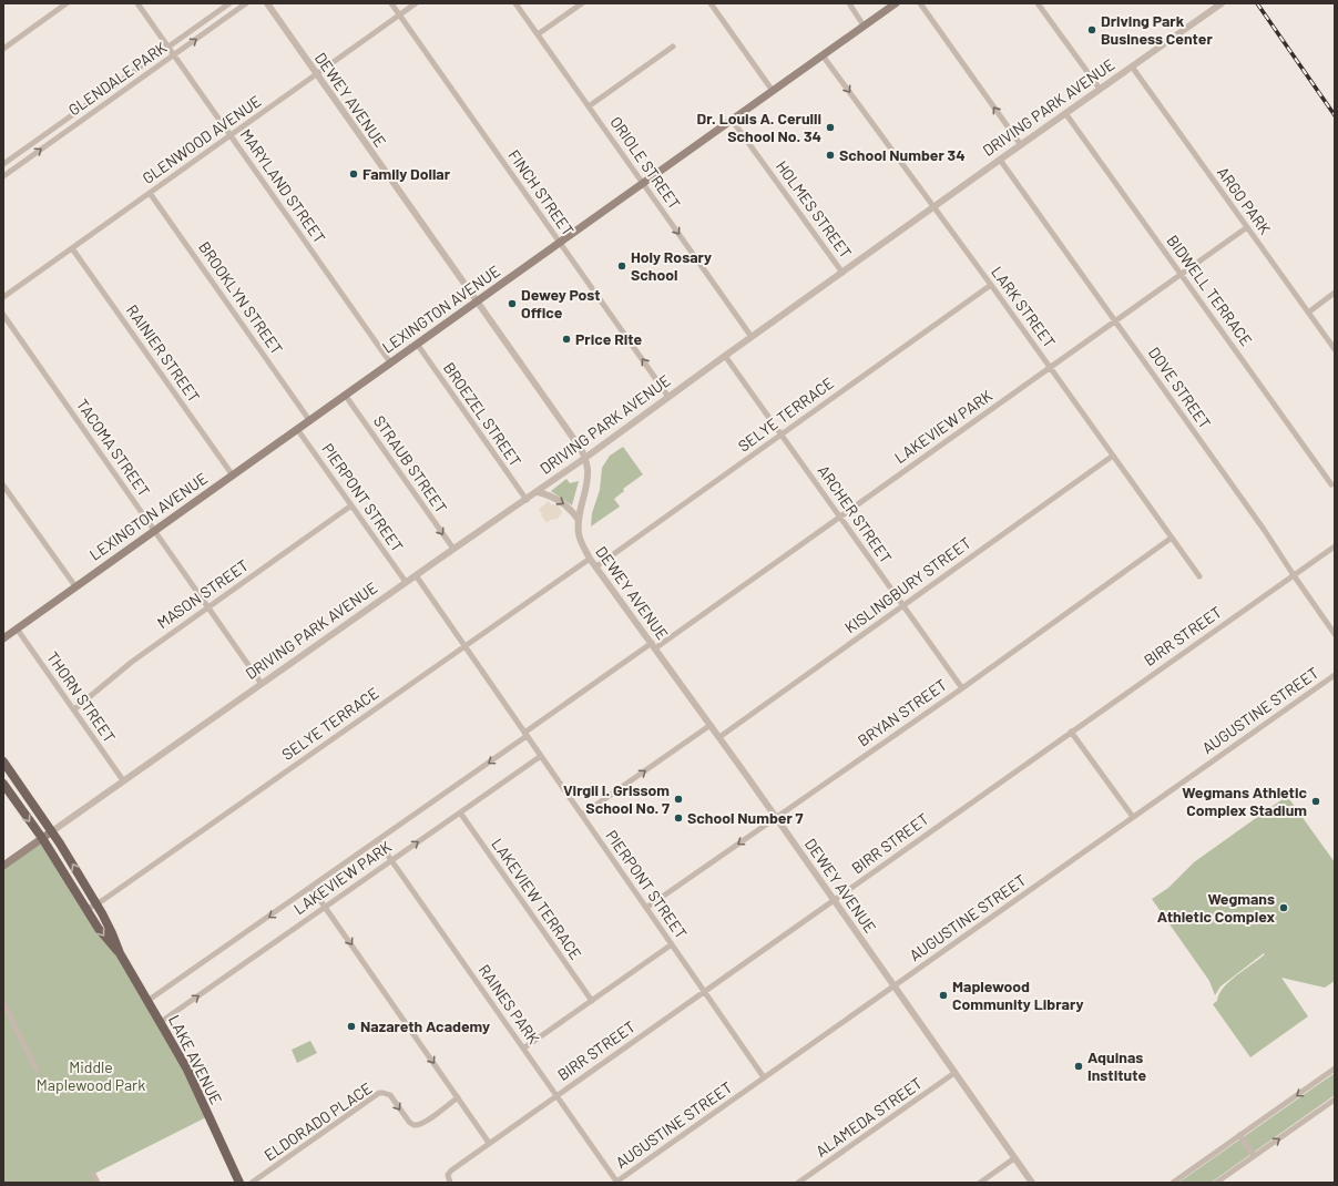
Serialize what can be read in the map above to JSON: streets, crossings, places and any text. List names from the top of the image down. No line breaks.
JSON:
{"streets":{"main road":["DRIVING PARK AVENUE","LEXINGTON AVENUE","LAKE AVENUE"],"street":["GLENDALE PARK","DEWEY AVENUE","GLENWOOD AVENUE","ORIOLE STREET","MARYLAND STREET","FINCH STREET","ARGO PARK","HOLMES STREET","BIDWELL TERRACE","BROOKLYN STREET","LARK STREET","RAINIER STREET","DOVE STREET","BROEZEL STREET","SELYE TERRACE","LAKEVIEW PARK","TACOMA STREET","STRAUB STREET","PIERPONT STREET","ARCHER STREET","KISLINGBURY STREET","MASON STREET","BIRR STREET","THORN STREET","AUGUSTINE STREET","BRYAN STREET","LAKEVIEW TERRACE","RAINES PARK","ALAMEDA STREET","ELDORADO PLACE"]},"crossings":[["GLENDALE PARK","MARYLAND STREET"],["DEWEY AVENUE","DRIVING PARK AVENUE"],["DEWEY AVENUE","GLENWOOD AVENUE"],["DEWEY AVENUE","LEXINGTON AVENUE"],["DEWEY AVENUE","SELYE TERRACE"],["DEWEY AVENUE","LAKEVIEW PARK"],["DEWEY AVENUE","KISLINGBURY STREET"],["DEWEY AVENUE","BIRR STREET"],["DEWEY AVENUE","AUGUSTINE STREET"],["DEWEY AVENUE","BRYAN STREET"],["DEWEY AVENUE","ALAMEDA STREET"],["DRIVING PARK AVENUE","ORIOLE STREET"],["DRIVING PARK AVENUE","FINCH STREET"],["DRIVING PARK AVENUE","ARGO PARK"],["DRIVING PARK AVENUE","HOLMES STREET"],["DRIVING PARK AVENUE","BIDWELL TERRACE"],["DRIVING PARK AVENUE","LARK STREET"],["DRIVING PARK AVENUE","DOVE STREET"],["DRIVING PARK AVENUE","BROEZEL STREET"],["DRIVING PARK AVENUE","TACOMA STREET"],["DRIVING PARK AVENUE","STRAUB STREET"],["DRIVING PARK AVENUE","PIERPONT STREET"],["DRIVING PARK AVENUE","ARCHER STREET"],["DRIVING PARK AVENUE","THORN STREET"],["DRIVING PARK AVENUE","LAKE AVENUE"],["GLENWOOD AVENUE","MARYLAND STREET"],["GLENWOOD AVENUE","FINCH STREET"],["GLENWOOD AVENUE","BROOKLYN STREET"],["GLENWOOD AVENUE","RAINIER STREET"],["ORIOLE STREET","LEXINGTON AVENUE"],["MARYLAND STREET","LEXINGTON AVENUE"],["FINCH STREET","LEXINGTON AVENUE"],["ARGO PARK","LAKEVIEW PARK"],["HOLMES STREET","LEXINGTON AVENUE"],["BIDWELL TERRACE","LAKEVIEW PARK"],["BROOKLYN STREET","LEXINGTON AVENUE"],["LARK STREET","LEXINGTON AVENUE"],["LARK STREET","SELYE TERRACE"],["LARK STREET","LAKEVIEW PARK"],["LARK STREET","KISLINGBURY STREET"],["LARK STREET","BRYAN STREET"],["LEXINGTON AVENUE","RAINIER STREET"],["LEXINGTON AVENUE","BROEZEL STREET"],["LEXINGTON AVENUE","TACOMA STREET"],["LEXINGTON AVENUE","STRAUB STREET"],["LEXINGTON AVENUE","PIERPONT STREET"],["LEXINGTON AVENUE","THORN STREET"],["DOVE STREET","LAKEVIEW PARK"],["DOVE STREET","BIRR STREET"],["SELYE TERRACE","PIERPONT STREET"],["SELYE TERRACE","ARCHER STREET"],["SELYE TERRACE","LAKE AVENUE"],["LAKEVIEW PARK","PIERPONT STREET"],["LAKEVIEW PARK","ARCHER STREET"],["LAKEVIEW PARK","LAKEVIEW TERRACE"],["LAKEVIEW PARK","RAINES PARK"],["LAKEVIEW PARK","LAKE AVENUE"],["TACOMA STREET","MASON STREET"],["PIERPONT STREET","MASON STREET"],["PIERPONT STREET","BIRR STREET"],["PIERPONT STREET","AUGUSTINE STREET"],["PIERPONT STREET","BRYAN STREET"],["ARCHER STREET","KISLINGBURY STREET"],["ARCHER STREET","BRYAN STREET"],["MASON STREET","THORN STREET"],["BIRR STREET","RAINES PARK"],["AUGUSTINE STREET","RAINES PARK"]],"one_way":["ORIOLE STREET","FINCH STREET","STRAUB STREET","ELDORADO PLACE"],"parks":["Middle Maplewood Park"],"places":["Driving Park Business Center","Dr. Louis A. Cerulli School No. 34","School Number 34","Family Dollar","Holy Rosary School","Dewey Post Office","Price Rite","Virgil I. Grissom School No. 7","Wegmans Athletic Complex Stadium","School Number 7","Wegmans Athletic Complex","Maplewood Community Library","Nazareth Academy","Aquinas Institute"]}
